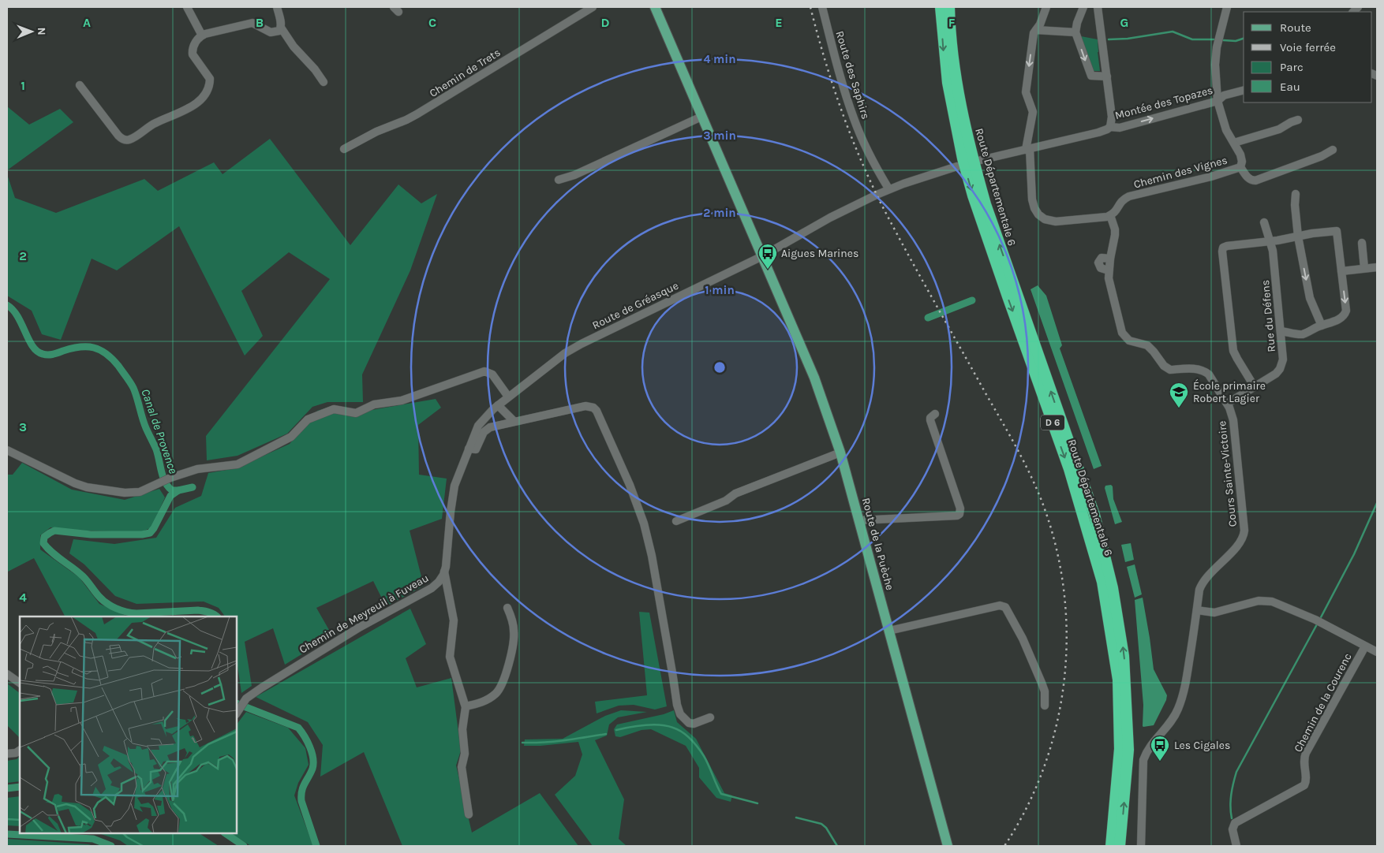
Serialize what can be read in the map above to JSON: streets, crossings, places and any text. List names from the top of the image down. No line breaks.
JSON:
{"streets":{"highway":["Route Départementale 6","D 6"],"main road":["Route de la Puèche"],"street":["Chemin de Trets","Route des Saphirs","Montée des Topazes","Chemin des Vignes","Route de Gréasque","Rue du Défens","Cours Sainte-Victoire","Chemin de Meyreuil à Fuveau","Chemin de la Courenc"]},"crossings":[["Route des Saphirs","Route de Gréasque"],["Montée des Topazes","Chemin des Vignes"],["Chemin des Vignes","Cours Sainte-Victoire"],["Route de Gréasque","Route de la Puèche"],["Route de Gréasque","Chemin de Meyreuil à Fuveau"],["Rue du Défens","Cours Sainte-Victoire"]],"one_way":["Montée des Topazes"],"water":["Canal de Provence"],"places":{"bus stop":["Aigues Marines","Les Cigales"],"school or university":["École primaire Robert Lagier"]},"legend":["Route","Voie ferrée","Parc","Eau"],"north":"right","grid":{"columns":["A","B","C","D","E","F","G"],"rows":["1","2","3","4"]},"rings":["4 min","3 min","2 min","1 min"]}
